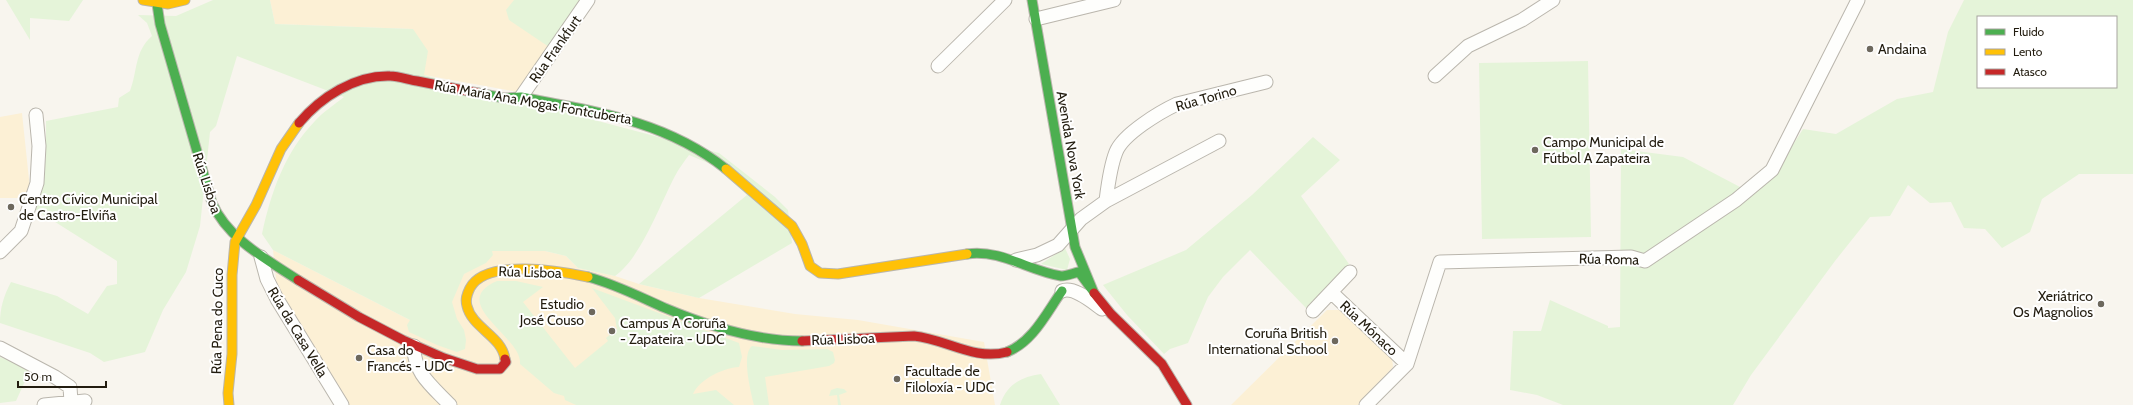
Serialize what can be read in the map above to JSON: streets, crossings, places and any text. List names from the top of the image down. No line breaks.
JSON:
{"streets":{"street":["Rúa Frankfurt","Rúa Torino","Rúa María Ana Mogas Fontcuberta","Avenida Nova York","Rúa Lisboa","Rúa Roma","Rúa Pena do Cuco","Rúa Mónaco","Rúa da Casa Vella"]},"crossings":[["Rúa Frankfurt","Rúa María Ana Mogas Fontcuberta"],["Rúa María Ana Mogas Fontcuberta","Avenida Nova York"],["Rúa María Ana Mogas Fontcuberta","Rúa Lisboa"],["Rúa María Ana Mogas Fontcuberta","Rúa Pena do Cuco"],["Avenida Nova York","Rúa Lisboa"],["Rúa Lisboa","Rúa Pena do Cuco"],["Rúa Lisboa","Rúa da Casa Vella"],["Rúa Roma","Rúa Mónaco"]],"places":["Andaina","Campo Municipal de Fútbol A Zapateira","Centro Cívico Municipal de Castro-Elviña","Xeriátrico Os Magnolios","Estudio José Couso","Campus A Coruña - Zapateira - UDC","Coruña British International School","Casa do Francés - UDC","Facultade de Filoloxía - UDC"],"legend":["Fluido","Lento","Atasco"],"scale_bar":"50 m"}
